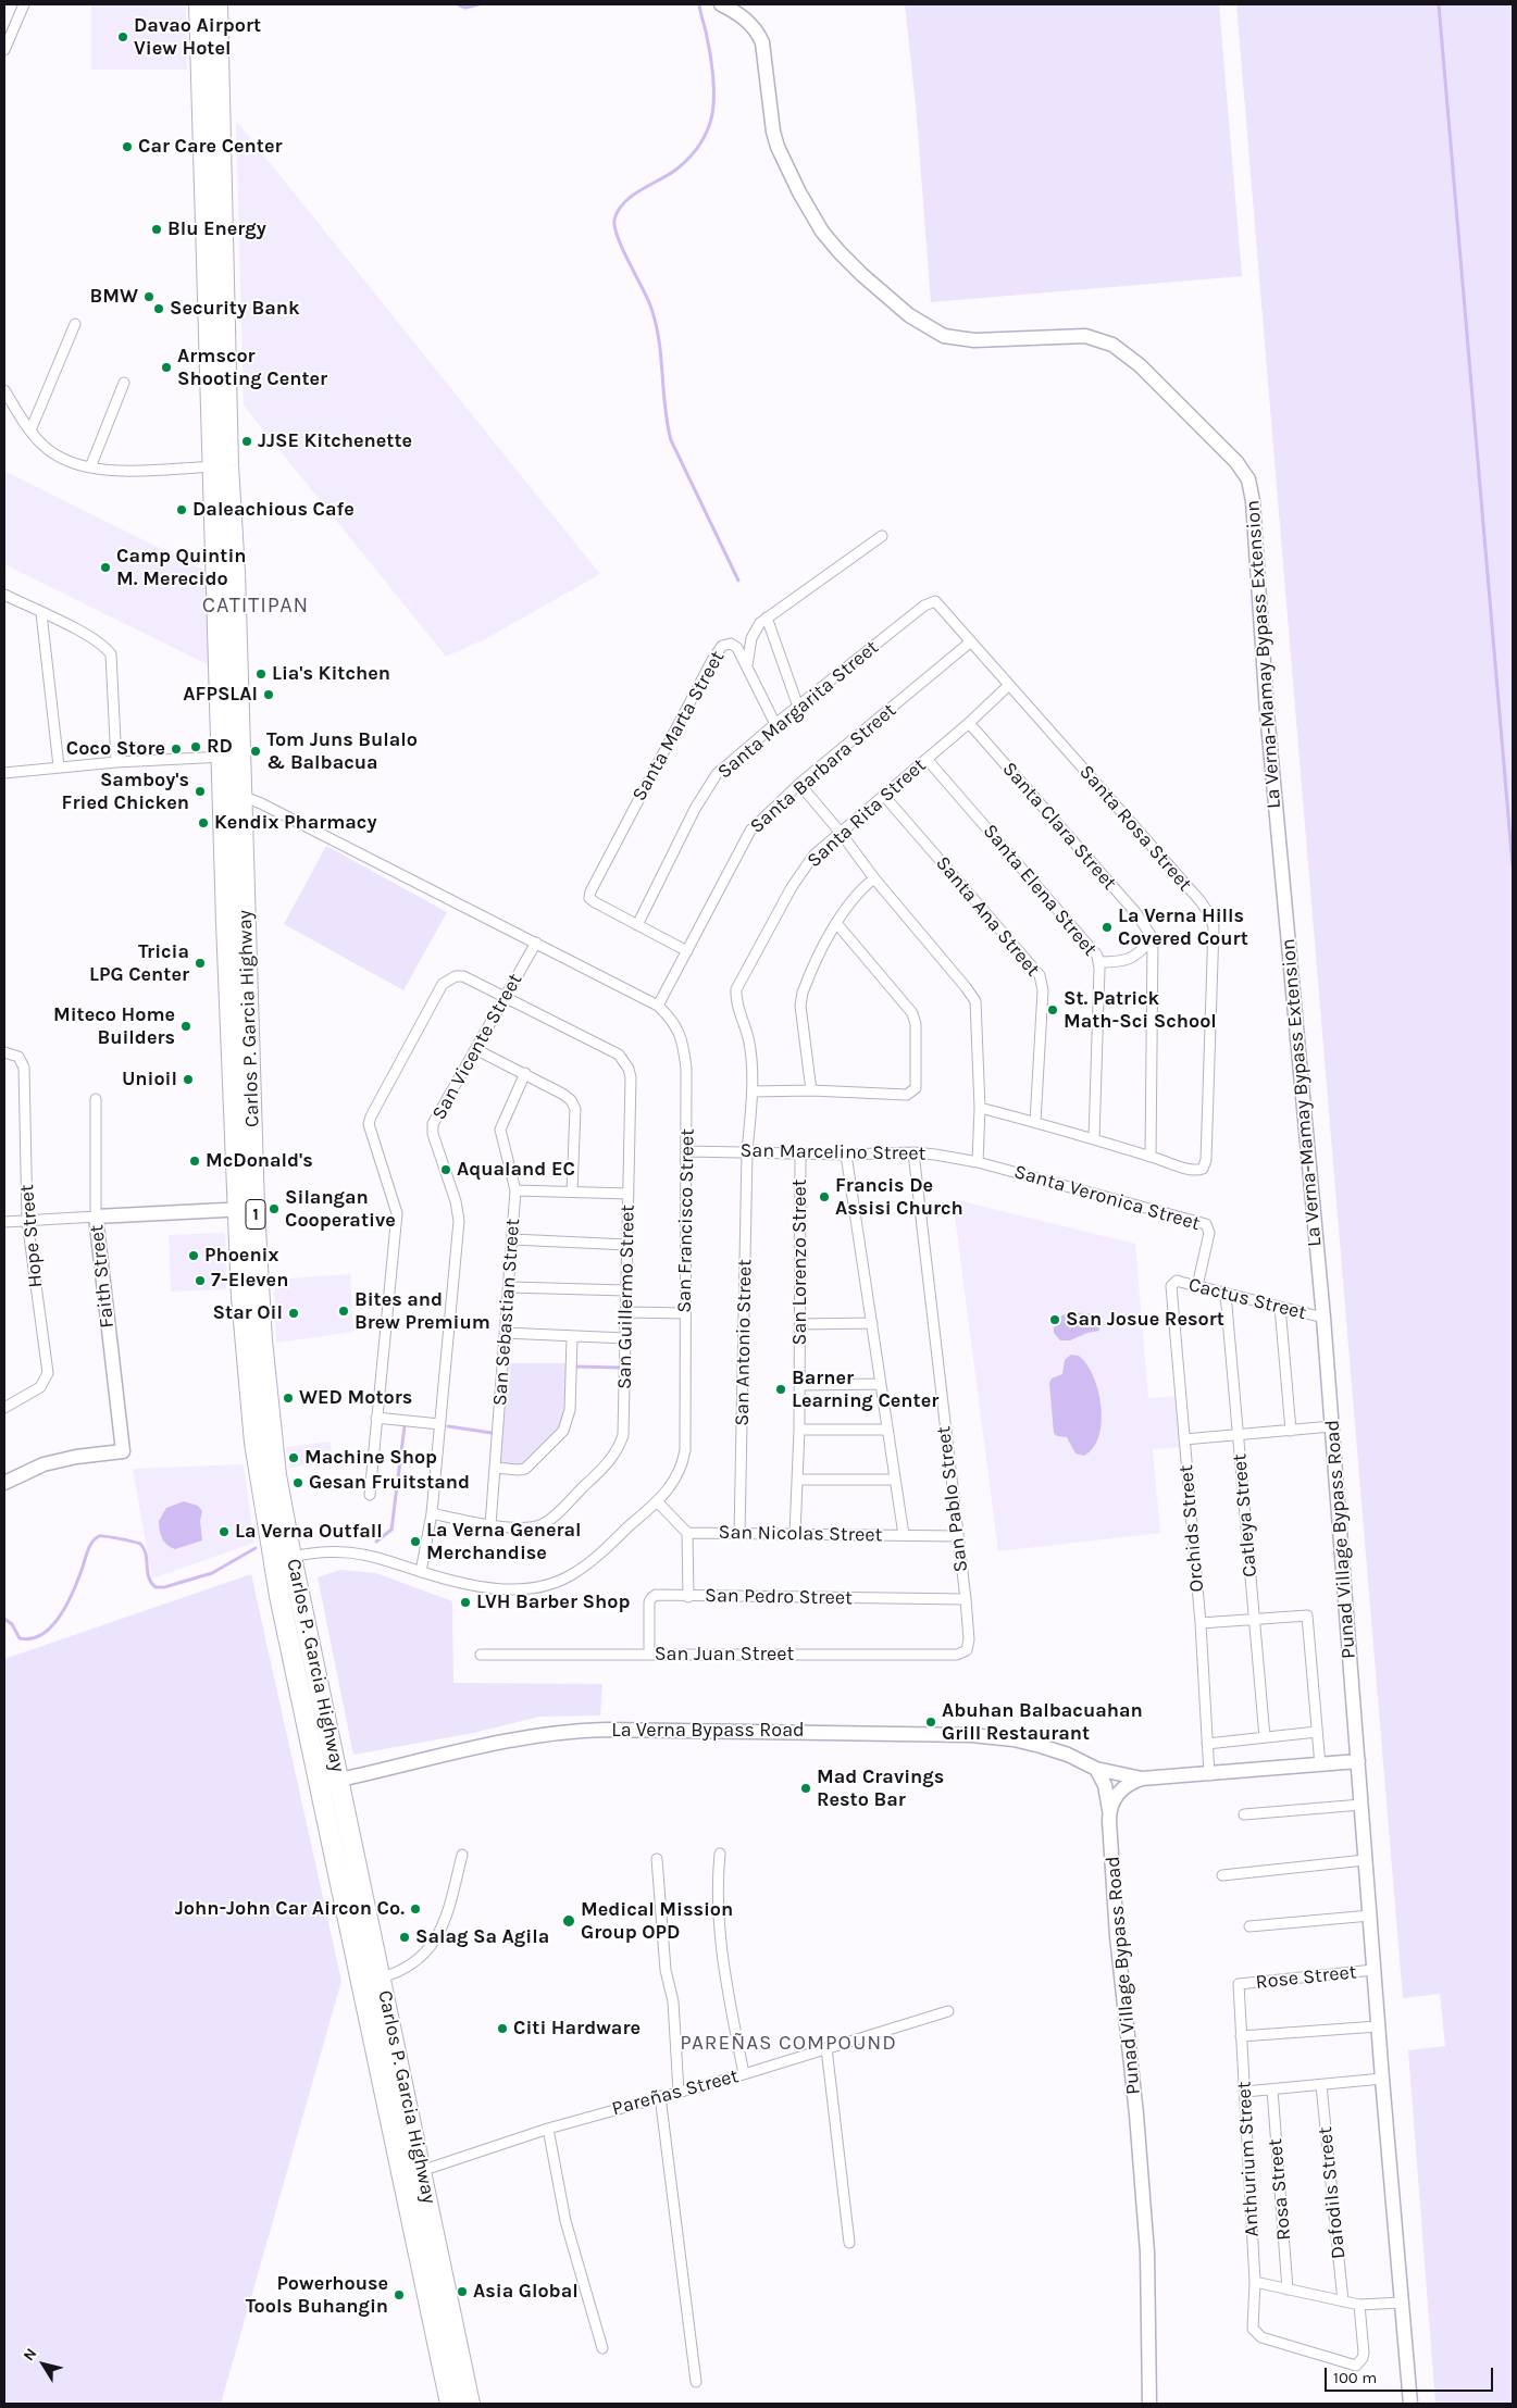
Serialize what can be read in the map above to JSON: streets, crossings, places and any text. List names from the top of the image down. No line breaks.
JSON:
{"streets":{"highway":["Carlos P. Garcia Highway","1"],"main road":["La Verna-Mamay Bypass Extension","Faith Street","Punad Village Bypass Road","La Verna Bypass Road"],"street":["Santa Margarita Street","Santa Marta Street","Santa Barbara Street","Santa Rita Street","Santa Clara Street","Santa Rosa Street","Santa Elena Street","Santa Ana Street","San Vicente Street","San Marcelino Street","Santa Veronica Street","San Francisco Street","Hope Street","San Lorenzo Street","San Guillermo Street","Cactus Street","San Sebastian Street","San Antonio Street","San Pablo Street","Catleya Street","Orchids Street","San Nicolas Street","San Pedro Street","San Juan Street","Rose Street","Pareñas Street","Anthurium Street","Rosa Street","Dafodils Street"]},"crossings":[["La Verna-Mamay Bypass Extension","Cactus Street"],["La Verna-Mamay Bypass Extension","Punad Village Bypass Road"],["Santa Margarita Street","Santa Marta Street"],["Santa Margarita Street","Santa Rosa Street"],["Santa Barbara Street","Santa Rosa Street"],["Santa Barbara Street","San Francisco Street"],["Santa Rita Street","Santa Clara Street"],["Santa Rita Street","Santa Rosa Street"],["Santa Rita Street","Santa Elena Street"],["Santa Rita Street","Santa Ana Street"],["Santa Rita Street","San Marcelino Street"],["Santa Rita Street","San Antonio Street"],["Carlos P. Garcia Highway","San Francisco Street"],["Carlos P. Garcia Highway","La Verna Bypass Road"],["Carlos P. Garcia Highway","Pareñas Street"],["San Vicente Street","San Francisco Street"],["San Vicente Street","San Guillermo Street"],["San Marcelino Street","Santa Veronica Street"],["San Marcelino Street","San Francisco Street"],["San Marcelino Street","San Lorenzo Street"],["San Marcelino Street","San Antonio Street"],["San Marcelino Street","San Pablo Street"],["Santa Veronica Street","Cactus Street"],["San Lorenzo Street","San Nicolas Street"],["San Guillermo Street","San Sebastian Street"],["Cactus Street","Catleya Street"],["Cactus Street","Orchids Street"],["Cactus Street","Punad Village Bypass Road"],["San Antonio Street","San Nicolas Street"],["San Pablo Street","San Nicolas Street"],["San Pablo Street","San Pedro Street"],["San Pablo Street","San Juan Street"],["Punad Village Bypass Road","Rose Street"],["San Pedro Street","San Juan Street"],["Rose Street","Anthurium Street"]],"districts":["CATITIPAN","PAREÑAS COMPOUND"],"places":["Davao Airport View Hotel","Car Care Center","Blu Energy","BMW","Security Bank","Armscor Shooting Center","JJSE Kitchenette","Daleachious Cafe","Camp Quintin M. Merecido","Lia's Kitchen","AFPSLAI","RD","Coco Store","Tom Juns Bulalo & Balbacua","Samboy's Fried Chicken","Kendix Pharmacy","La Verna Hills Covered Court","Tricia LPG Center","St. Patrick Math-Sci School","Miteco Home Builders","Unioil","McDonald's","Aqualand EC","Francis De Assisi Church","Silangan Cooperative","Phoenix","7-Eleven","Bites and Brew Premium","Star Oil","San Josue Resort","Barner Learning Center","WED Motors","Machine Shop","Gesan Fruitstand","La Verna Outfall","La Verna General Merchandise","LVH Barber Shop","Abuhan Balbacuahan Grill Restaurant","Mad Cravings Resto Bar","John-John Car Aircon Co.","Medical Mission Group OPD","Salag Sa Agila","Citi Hardware","Asia Global","Powerhouse Tools Buhangin"],"scale_bar":"100 m","north":"top left"}
